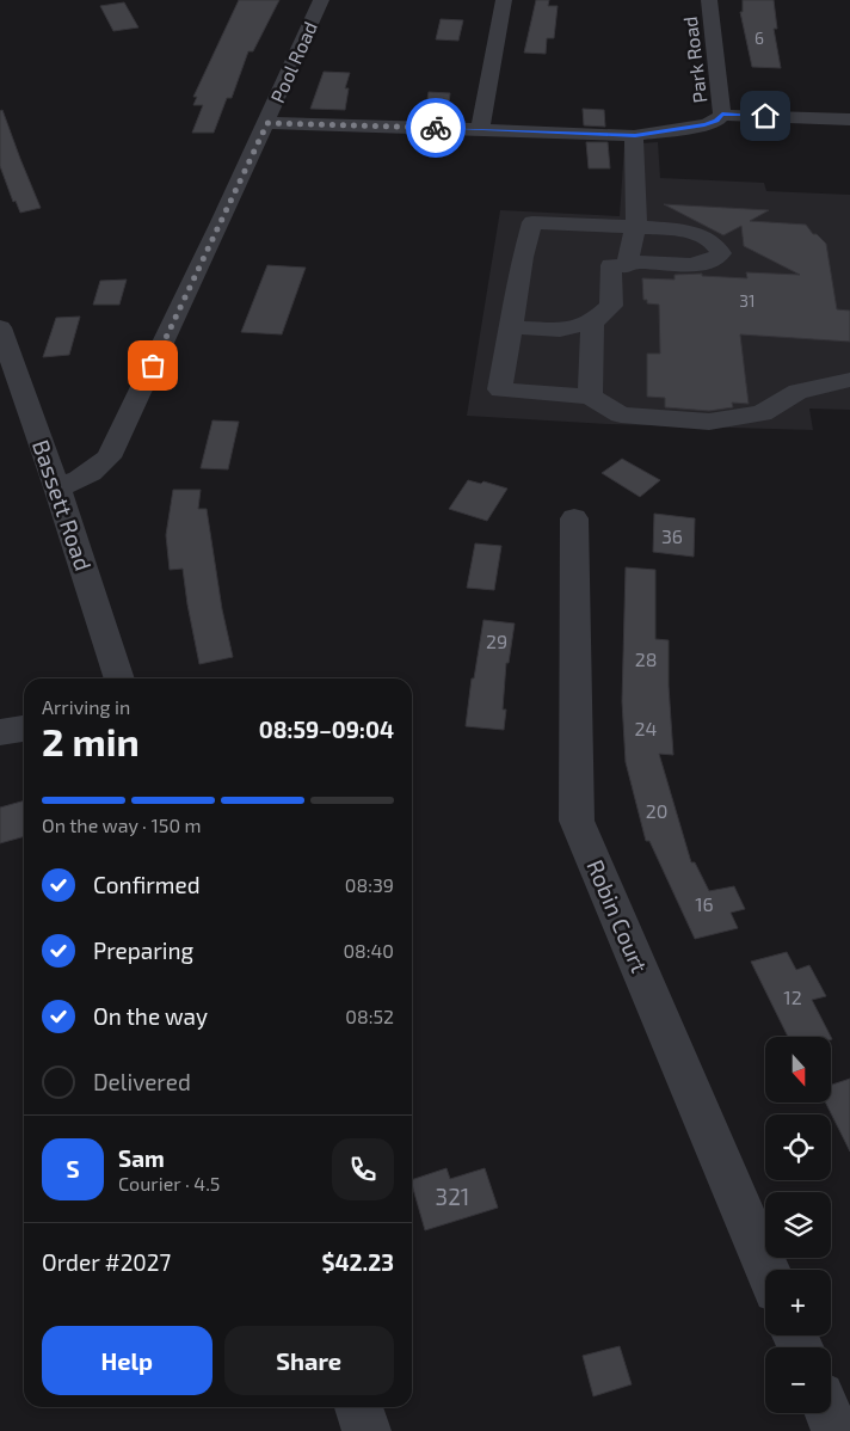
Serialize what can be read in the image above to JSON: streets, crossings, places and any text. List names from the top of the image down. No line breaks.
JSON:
{"streets":{"street":["Park Road","Pool Road","Bassett Road","Robin Court"]},"crossings":[["Pool Road","Bassett Road"]],"house_numbers":["6","31","36","29","28","24","20","16","12","321"],"north":"bottom","page":{"heading":["2 min","Arriving in","08:59–09:04"],"panel":["Sam","Courier · 4.5","Order #2027","$42.23"],"bar":"On the way · 150 m","list":[["Confirmed","08:39"],["Preparing","08:40"],["On the way","08:52"],"Delivered"],"map_buttons":["+","−"],"round":"S","buttons":["Help","Share"]}}
